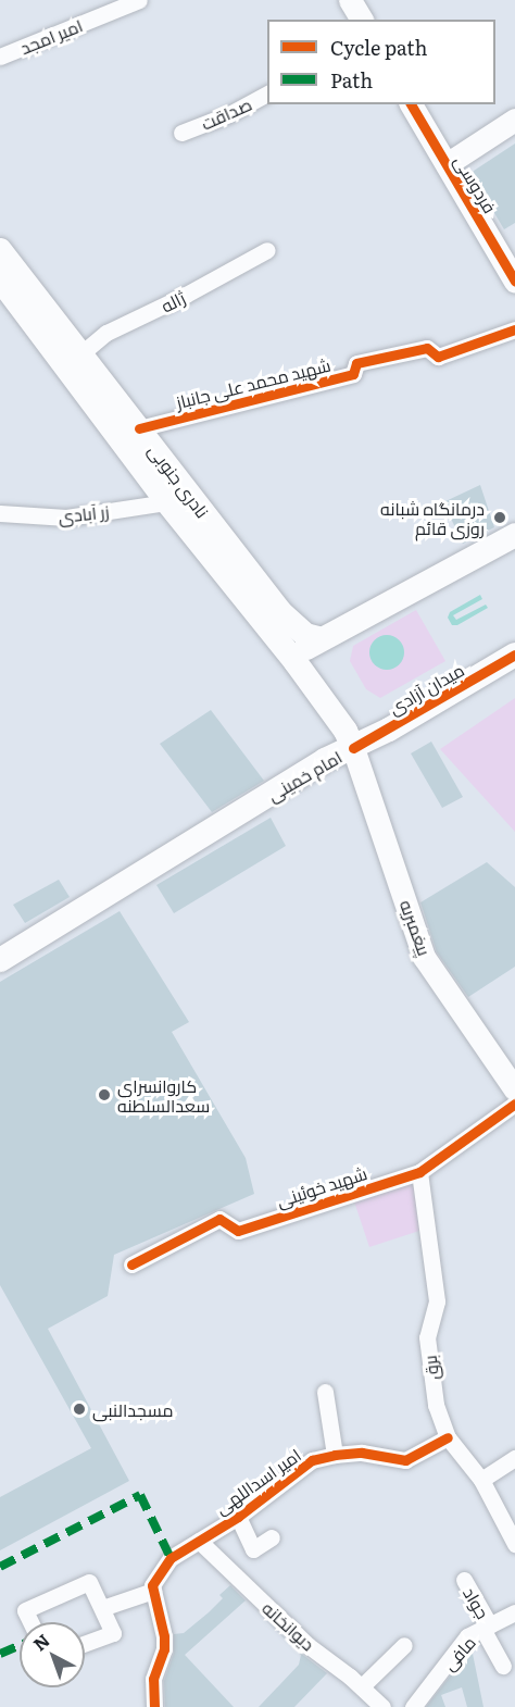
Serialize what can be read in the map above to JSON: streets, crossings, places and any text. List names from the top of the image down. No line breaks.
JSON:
{"streets":{"main road":["فردوسی","نادری جنوبی","میدان آزادی","امام خمینی","پیغمبریه"],"street":["امیر امجد","صداقت","ژاله","شهید محمد علی جانباز","زر آبادی","شهید خوئینی","برق","امیر اسداللهی","جواد","دیوانخانه","مافی"]},"crossings":[["ژاله","نادری جنوبی"],["شهید محمد علی جانباز","نادری جنوبی"],["نادری جنوبی","زر آبادی"],["میدان آزادی","امام خمینی"],["میدان آزادی","پیغمبریه"],["امام خمینی","پیغمبریه"],["شهید خوئینی","برق"],["برق","امیر اسداللهی"],["امیر اسداللهی","دیوانخانه"],["جواد","مافی"]],"places":["درمانگاه شبانه روزی قائم","کاروانسرای سعدالسلطنه","مسجدالنبی"],"legend":["Cycle path","Path"],"north":"top left"}
